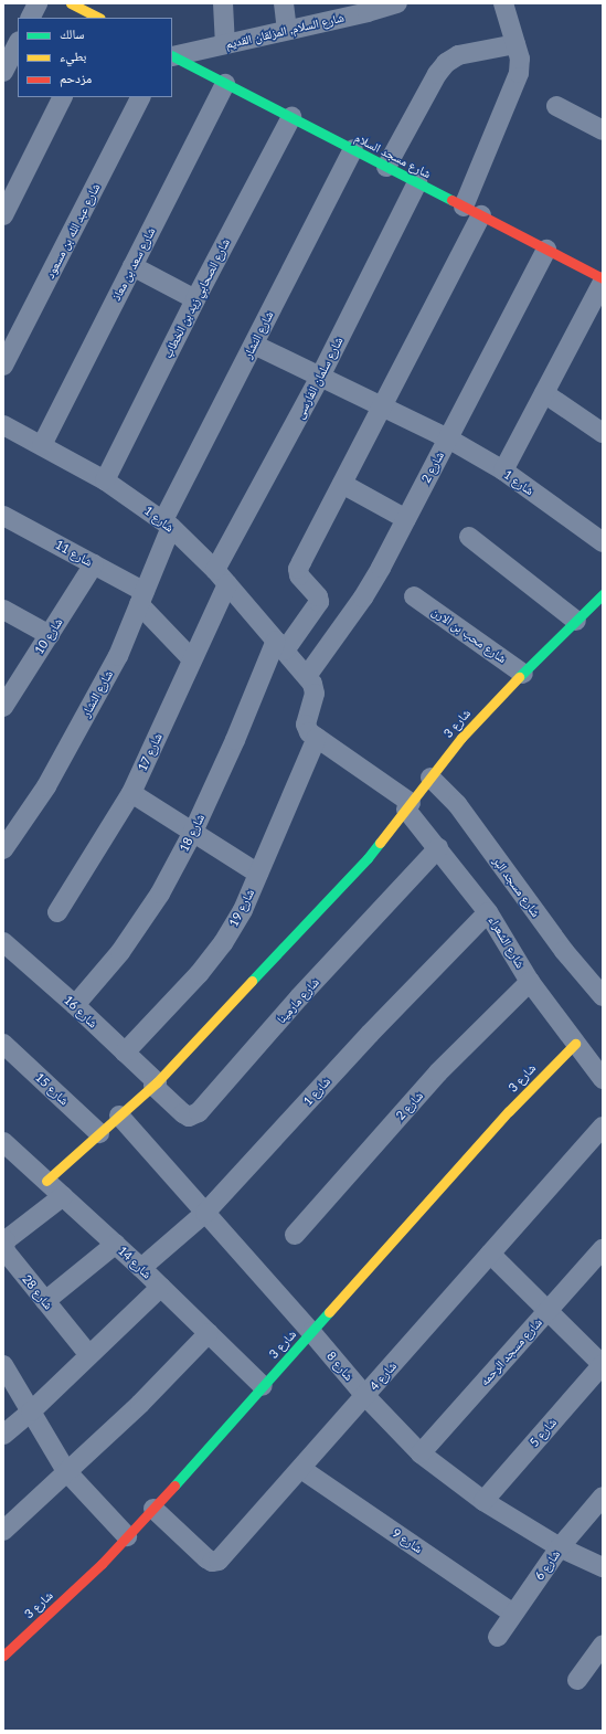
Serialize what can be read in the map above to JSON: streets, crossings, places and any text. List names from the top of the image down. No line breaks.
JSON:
{"streets":{"street":["شارع السلام, المزلقان القديم","شارع مسجد السلام","شارع عبد الله بن مسعود","شارع سعد بن معاذ","شارع الصحابي زيد بن الخطاب","شارع النشار","شارع سلمان الفارسى","شارع 2","شارع 1","شارع 11","شارع محب بن الارن","شارع 10","شارع 3","شارع 17","شارع 18","شارع مسجد البر","شارع 19","شارع الشعراء","شارع مارمينا","شارع 16","شارع 15","شارع 14","شارع 28","شارع مسجد الرحمه","شارع 8","شارع 4","شارع 5","شارع 9","شارع 6"]},"crossings":[["شارع السلام, المزلقان القديم","شارع مسجد السلام"],["شارع مسجد السلام","شارع سعد بن معاذ"],["شارع مسجد السلام","شارع الصحابي زيد بن الخطاب"],["شارع مسجد السلام","شارع النشار"],["شارع مسجد السلام","شارع سلمان الفارسى"],["شارع مسجد السلام","شارع 2"],["شارع سعد بن معاذ","شارع 1"],["شارع الصحابي زيد بن الخطاب","شارع 1"],["شارع النشار","شارع 1"],["شارع النشار","شارع 11"],["شارع سلمان الفارسى","شارع 1"],["شارع سلمان الفارسى","شارع 17"],["شارع 2","شارع 1"],["شارع 2","شارع الشعراء"],["شارع 1","شارع 3"],["شارع 1","شارع 17"],["شارع 1","شارع 18"],["شارع 1","شارع 19"],["شارع 1","شارع الشعراء"],["شارع 1","شارع 14"],["شارع 1","شارع 8"],["شارع 11","شارع 10"],["شارع 11","شارع 17"],["شارع محب بن الارن","شارع 3"],["شارع 3","شارع مسجد البر"],["شارع 3","شارع الشعراء"],["شارع 3","شارع مارمينا"],["شارع 3","شارع 16"],["شارع 3","شارع 15"],["شارع 3","شارع 14"],["شارع 3","شارع 8"],["شارع 3","شارع 4"],["شارع 18","شارع 16"],["شارع 19","شارع 16"],["شارع الشعراء","شارع مارمينا"],["شارع مارمينا","شارع 16"],["شارع 14","شارع 28"],["شارع مسجد الرحمه","شارع 8"],["شارع 8","شارع 4"],["شارع 8","شارع 5"],["شارع 8","شارع 6"],["شارع 4","شارع 9"],["شارع 9","شارع 6"]],"legend":["سالك","بطيء","مزدحم"]}
